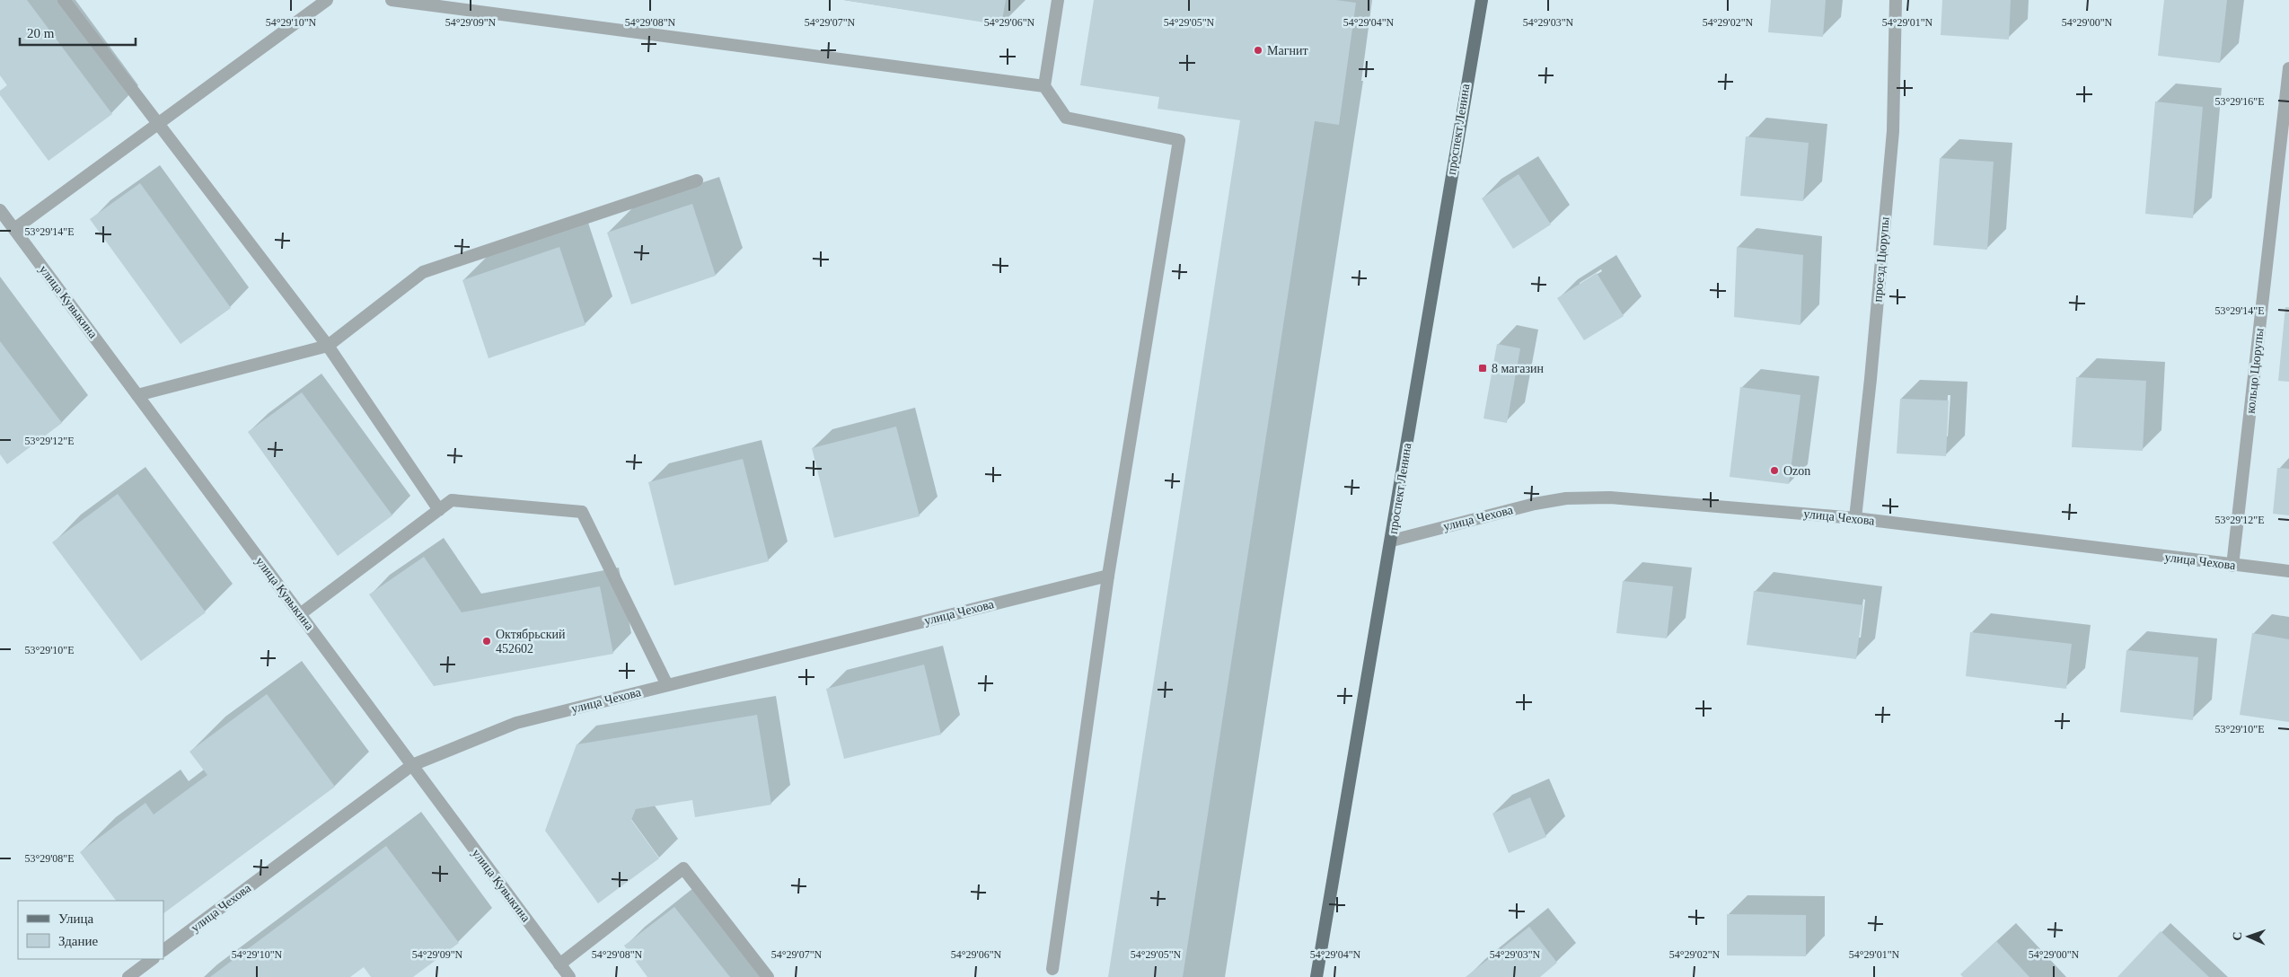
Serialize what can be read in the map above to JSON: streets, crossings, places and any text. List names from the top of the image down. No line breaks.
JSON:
{"streets":{"main road":["проспект Ленина"],"street":["проезд Цюрупы","улица Кувыкина","кольцо Цюрупы","улица Чехова"]},"crossings":[["проспект Ленина","улица Чехова"],["проезд Цюрупы","улица Чехова"],["улица Кувыкина","улица Чехова"],["кольцо Цюрупы","улица Чехова"]],"places":{"other":["Магнит","Ozon","Октябрьский 452602"],"transit":["8 магазин"]},"legend":["Улица","Здание"],"scale_bar":"20 m","north":"left","coordinates":["54°29'10\"N","54°29'09\"N","54°29'08\"N","54°29'07\"N","54°29'06\"N","54°29'05\"N","54°29'04\"N","54°29'03\"N","54°29'02\"N","54°29'01\"N","54°29'00\"N","53°29'16\"E","53°29'14\"E","53°29'12\"E","53°29'10\"E","53°29'08\"E"]}
